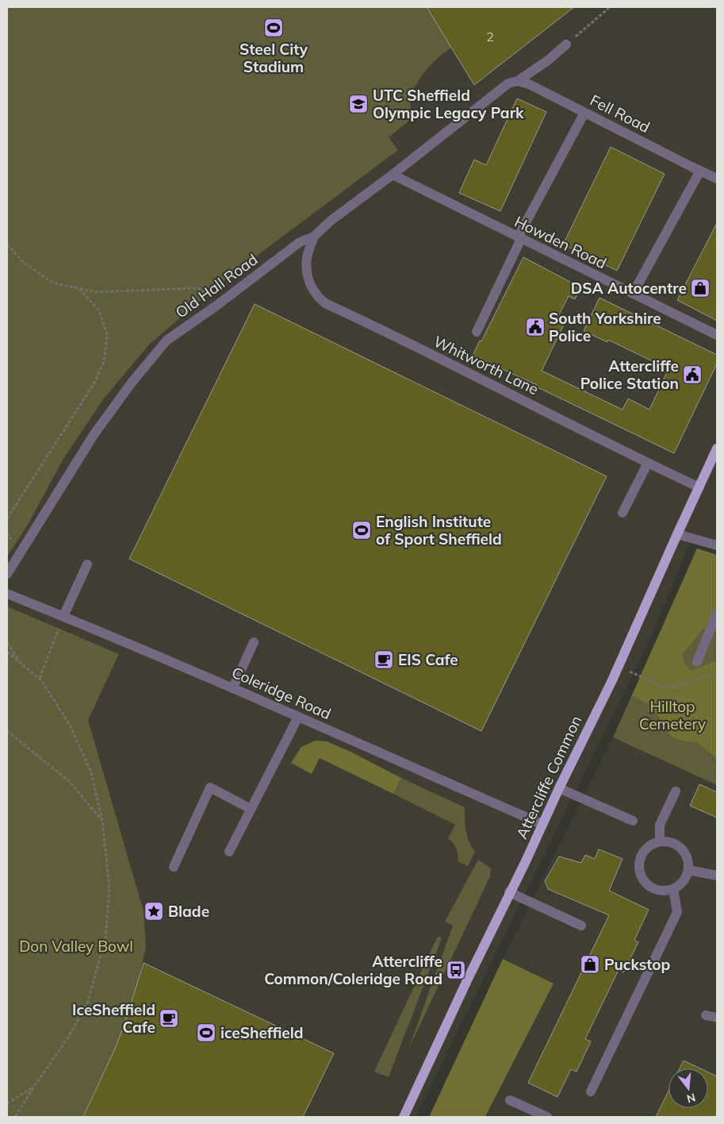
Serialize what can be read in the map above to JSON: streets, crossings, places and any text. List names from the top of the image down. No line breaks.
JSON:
{"streets":{"main road":["Attercliffe Common"],"street":["Fell Road","Howden Road","Old Hall Road","Whitworth Lane","Coleridge Road"]},"crossings":[["Fell Road","Old Hall Road"],["Howden Road","Old Hall Road"],["Old Hall Road","Whitworth Lane"],["Whitworth Lane","Attercliffe Common"],["Coleridge Road","Attercliffe Common"]],"parks":["Hilltop Cemetery","Don Valley Bowl"],"places":{"sports":["Steel City Stadium","English Institute of Sport Sheffield","iceSheffield"],"school or university":["UTC Sheffield Olympic Legacy Park"],"shop":["DSA Autocentre","Puckstop"],"public building":["South Yorkshire Police","Attercliffe Police Station"],"cafe":["EIS Cafe","IceSheffield Cafe"],"place":["Blade"],"bus stop":["Attercliffe Common/Coleridge Road"]},"house_numbers":["2"],"north":"bottom"}
